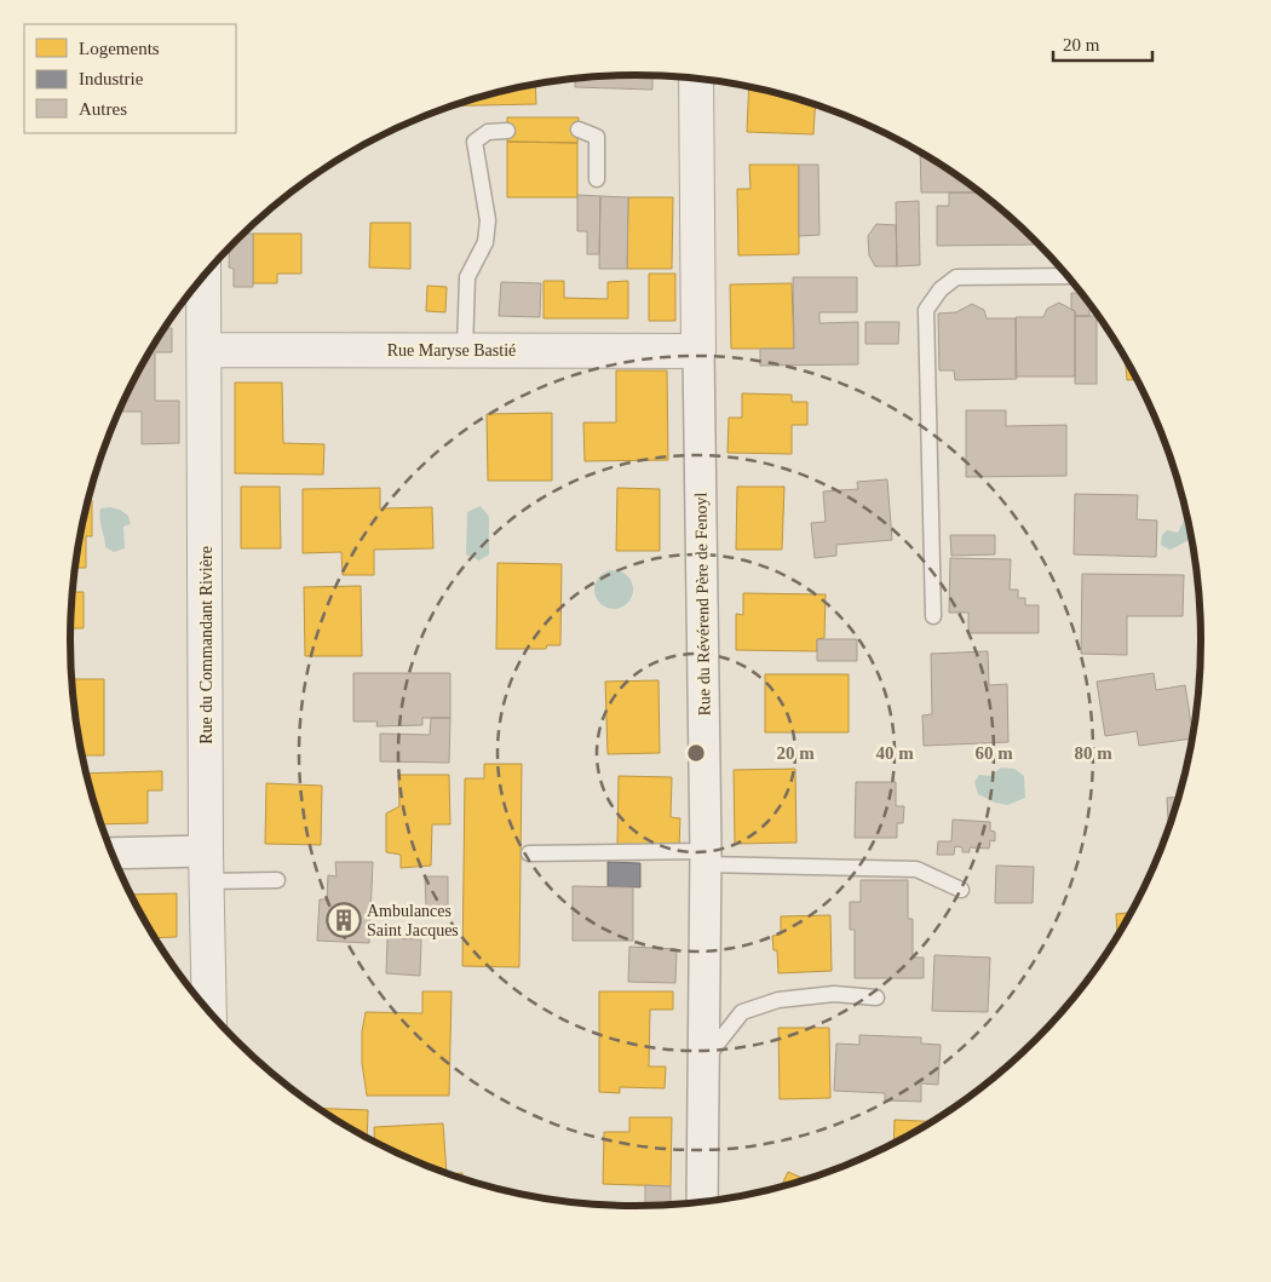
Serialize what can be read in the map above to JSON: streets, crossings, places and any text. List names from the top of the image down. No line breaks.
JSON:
{"streets":{"street":["Rue Maryse Bastié","Rue du Révérend Père de Fenoyl","Rue du Commandant Rivière"]},"crossings":[["Rue Maryse Bastié","Rue du Révérend Père de Fenoyl"],["Rue Maryse Bastié","Rue du Commandant Rivière"]],"places":{"building":["Ambulances Saint Jacques"]},"legend":["Logements","Industrie","Autres"],"scale_bar":"20 m","rings":["20 m","40 m","60 m","80 m"]}
